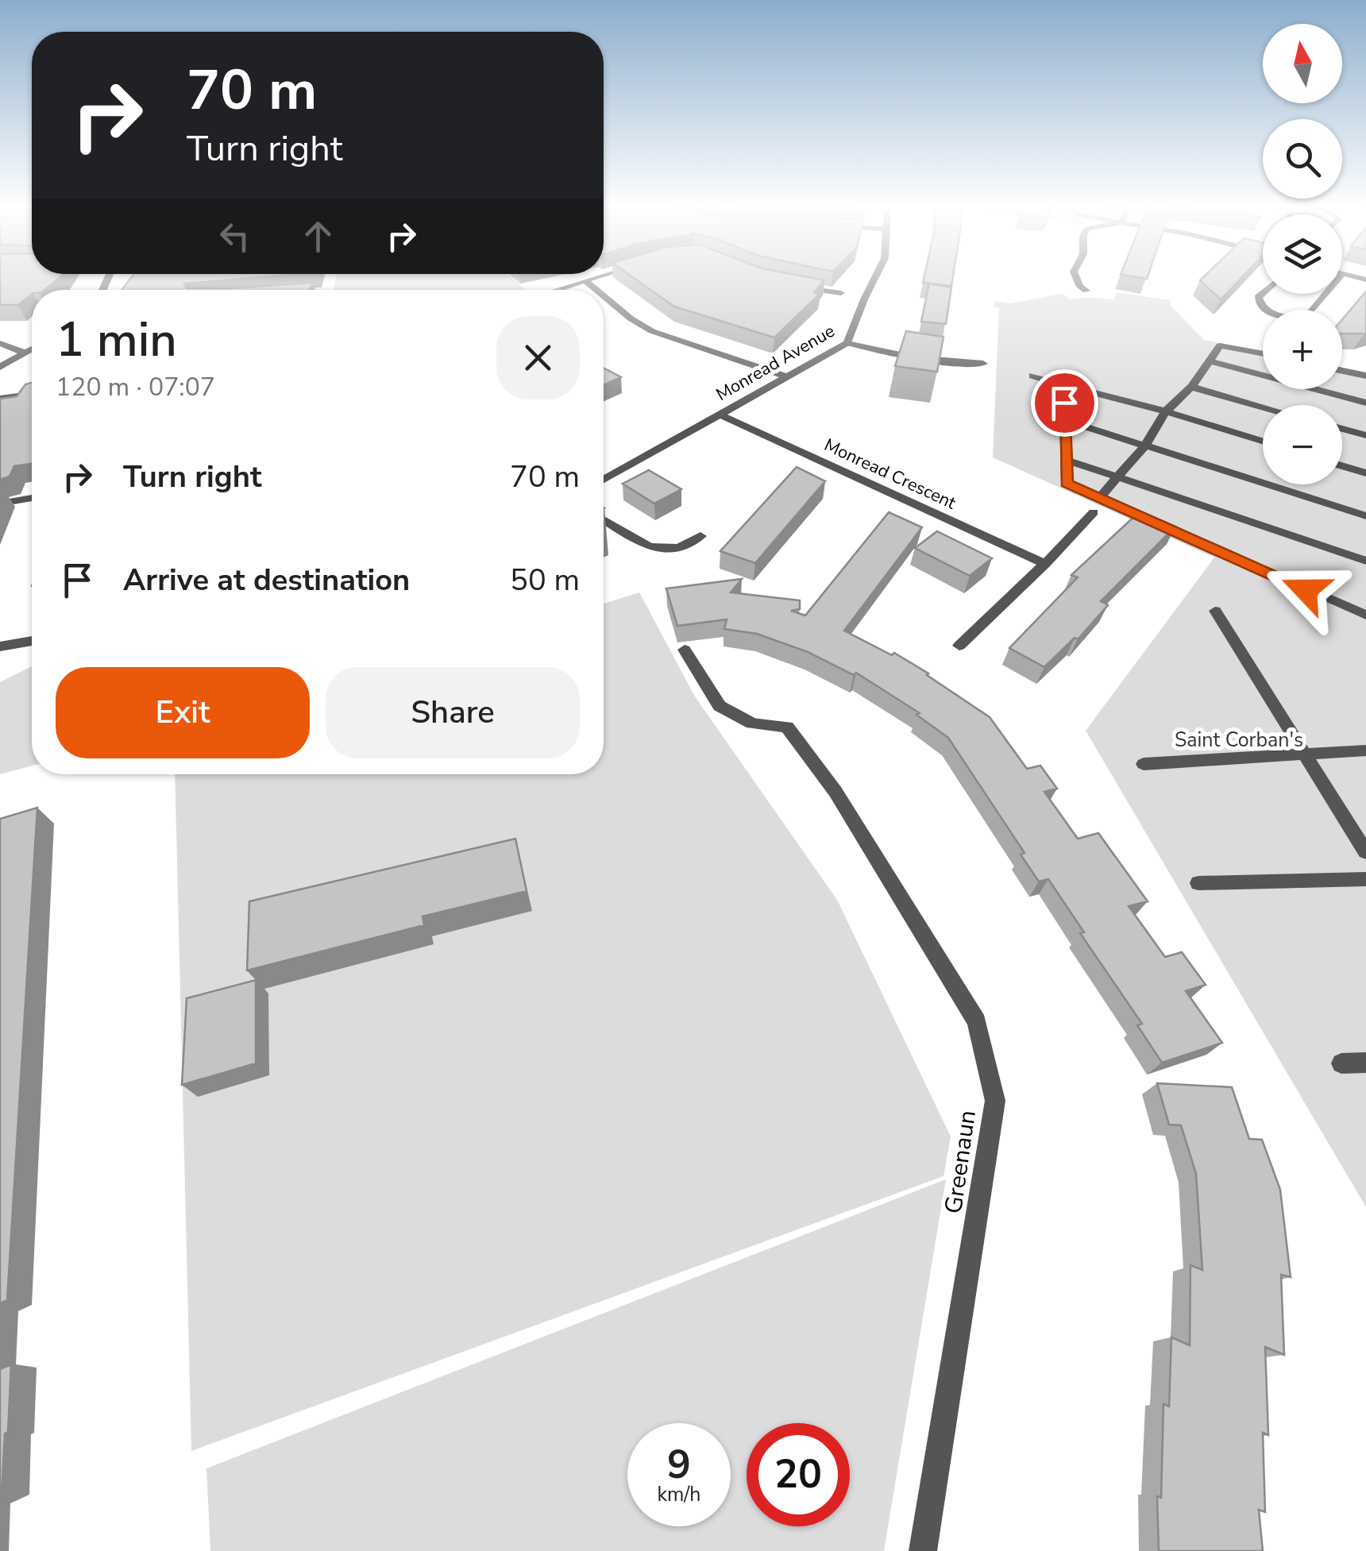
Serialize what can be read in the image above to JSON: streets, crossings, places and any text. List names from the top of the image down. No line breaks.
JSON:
{"streets":{"street":["Monread Avenue","Monread Crescent","Greenaun"]},"crossings":[["Monread Avenue","Monread Crescent"]],"parks":["Saint Corban's"],"north":"top","page":{"map_buttons":["+","−"],"turn":["70 m","Turn right"],"heading":["1 min","120 m · 07:07"],"list":[{"name":"Turn right","value":"70 m"},{"name":"Arrive at destination","value":"50 m"}],"buttons":["Exit","Share"],"speed":"9 km/h","limit":"20"}}
